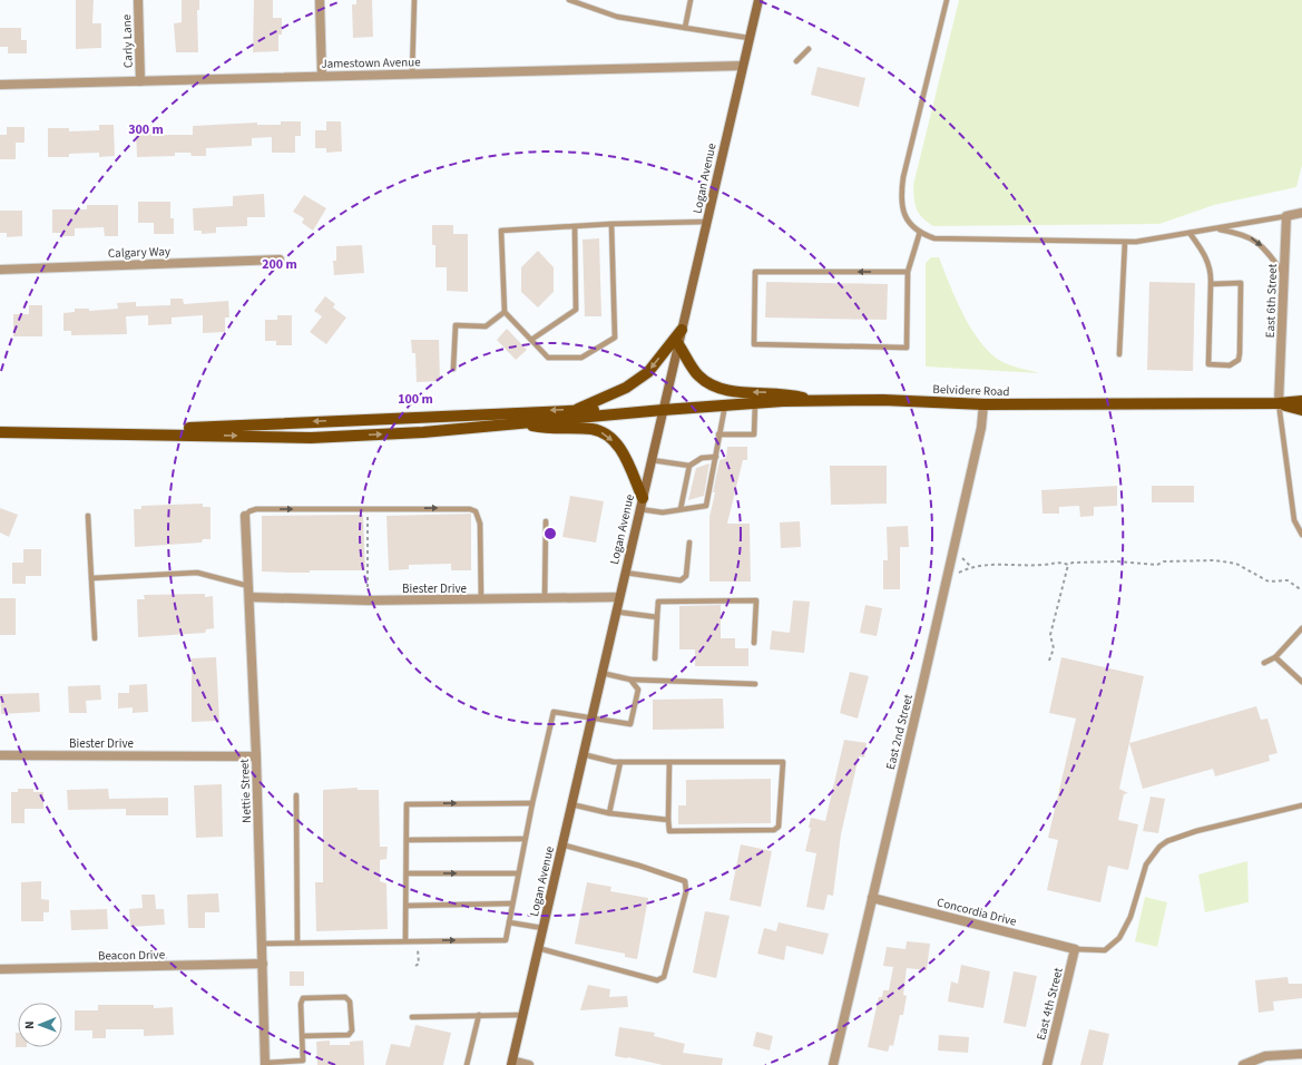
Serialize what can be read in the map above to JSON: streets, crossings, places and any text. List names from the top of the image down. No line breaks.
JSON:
{"streets":{"main road":["Logan Avenue","Belvidere Road"],"street":["Carly Lane","Jamestown Avenue","Calgary Way","East 6th Street","Biester Drive","East 2nd Street","Nettie Street","Concordia Drive","Beacon Drive","East 4th Street"]},"crossings":[["Carly Lane","Jamestown Avenue"],["Jamestown Avenue","Logan Avenue"],["Logan Avenue","Belvidere Road"],["Logan Avenue","Biester Drive"],["East 6th Street","Belvidere Road"],["Belvidere Road","East 2nd Street"],["Biester Drive","Nettie Street"],["East 2nd Street","Concordia Drive"],["Nettie Street","Beacon Drive"],["Concordia Drive","East 4th Street"]],"north":"left","rings":["300 m","200 m","100 m"]}
